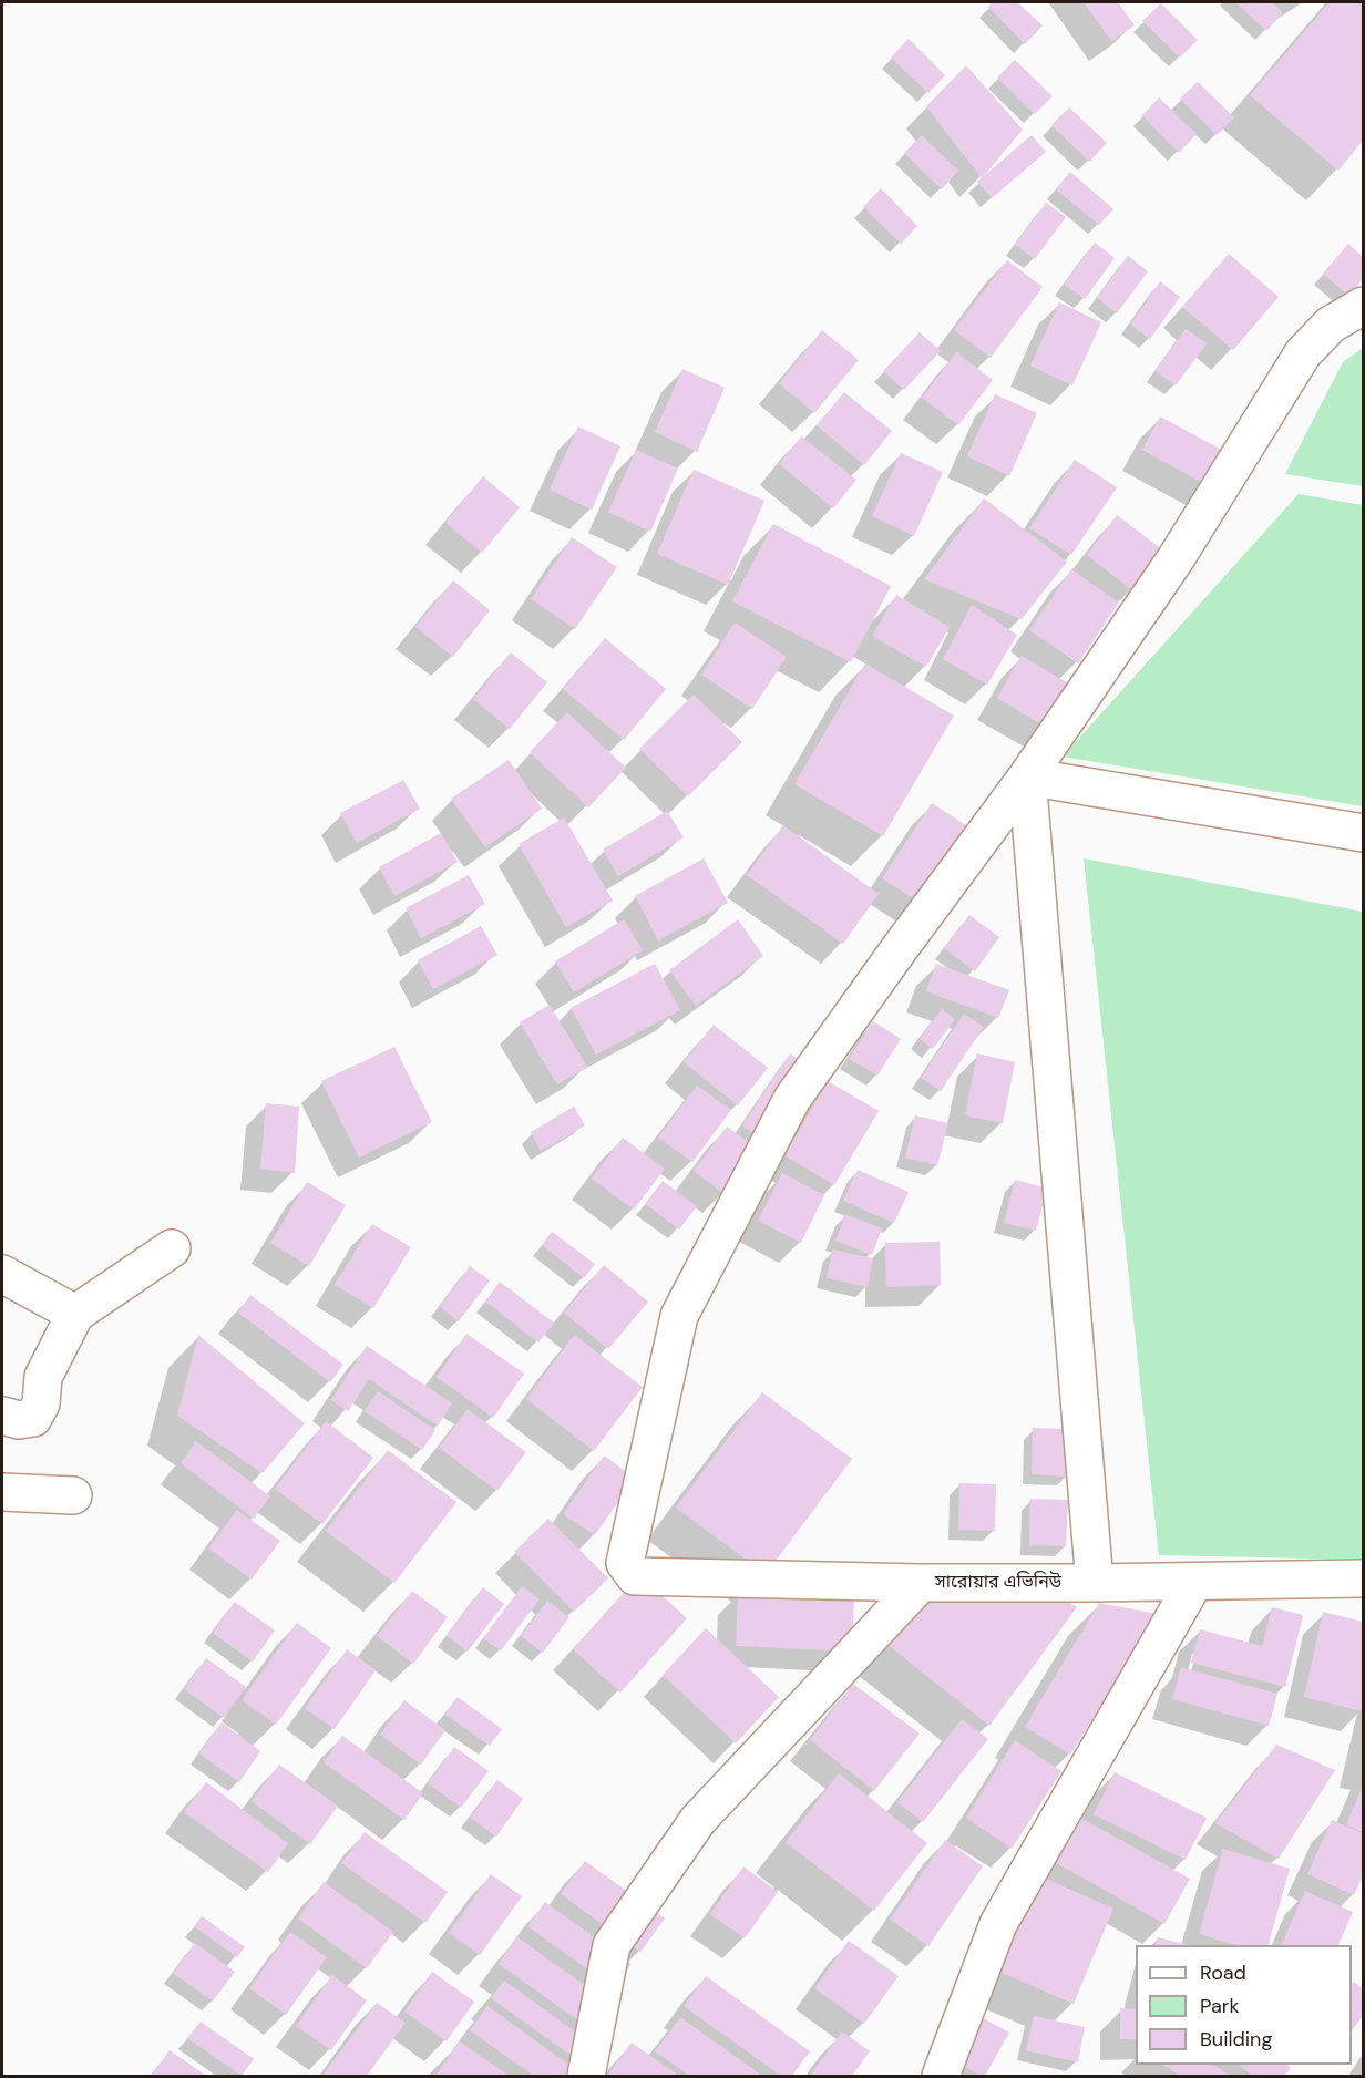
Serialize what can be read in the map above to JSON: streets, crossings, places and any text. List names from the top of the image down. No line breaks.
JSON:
{"streets":{"street":["সারোয়ার এভিনিউ"]},"legend":["Road","Park","Building"]}
